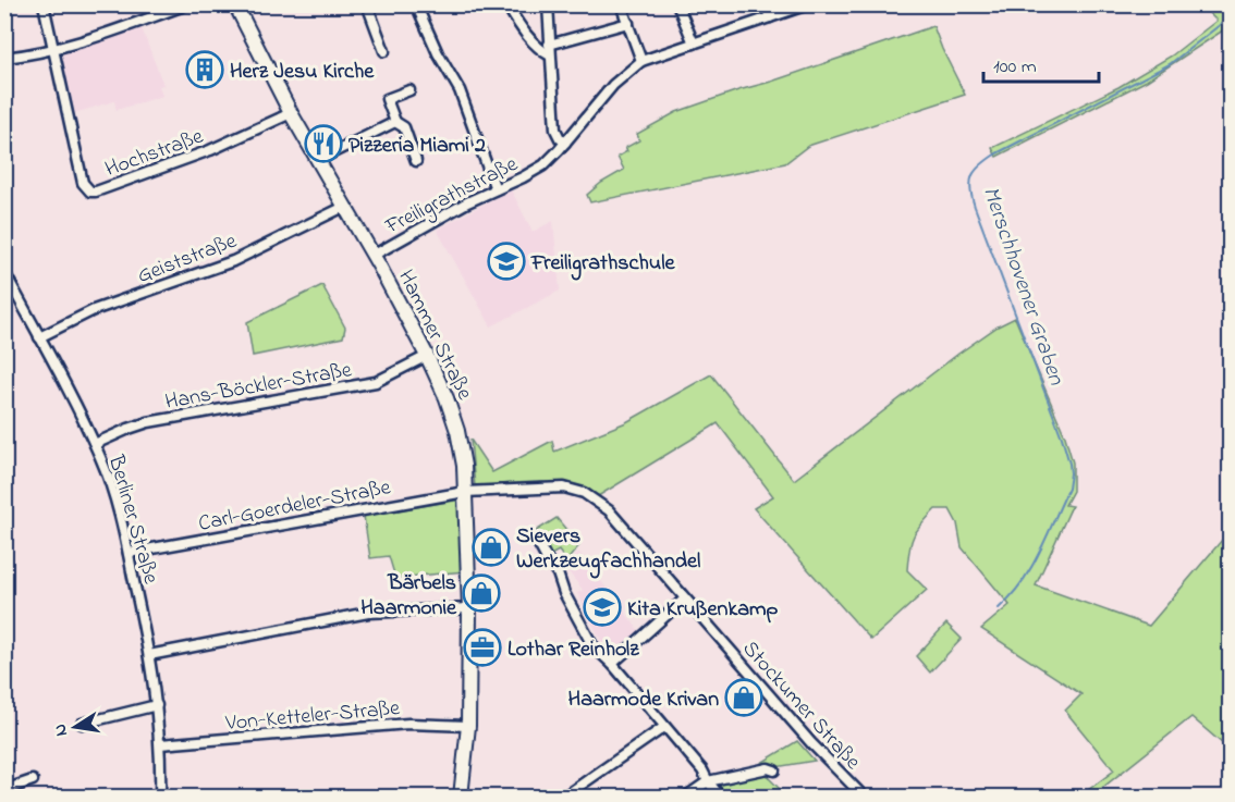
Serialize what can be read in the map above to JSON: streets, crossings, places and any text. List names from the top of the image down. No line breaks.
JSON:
{"streets":{"main road":["Hammer Straße"],"street":["Hochstraße","Freiligrathstraße","Geiststraße","Hans-Böckler-Straße","Carl-Goerdeler-Straße","Berliner Straße","Stockumer Straße","Von-Ketteler-Straße"]},"crossings":[["Hochstraße","Hammer Straße"],["Freiligrathstraße","Hammer Straße"],["Geiststraße","Hammer Straße"],["Geiststraße","Berliner Straße"],["Hammer Straße","Hans-Böckler-Straße"],["Hammer Straße","Carl-Goerdeler-Straße"],["Hammer Straße","Stockumer Straße"],["Hammer Straße","Von-Ketteler-Straße"],["Hans-Böckler-Straße","Berliner Straße"],["Carl-Goerdeler-Straße","Berliner Straße"],["Carl-Goerdeler-Straße","Stockumer Straße"],["Berliner Straße","Von-Ketteler-Straße"]],"water":["Merschhovener Graben"],"places":{"building":["Herz Jesu Kirche"],"restaurant":["Pizzeria Miami 2"],"school or university":["Freiligrathschule","Kita Krußenkamp"],"shop":["Sievers Werkzeugfachhandel","Bärbels Haarmonie","Haarmode Krivan"],"office":["Lothar Reinholz"]},"scale_bar":"100 m","north":"left"}
